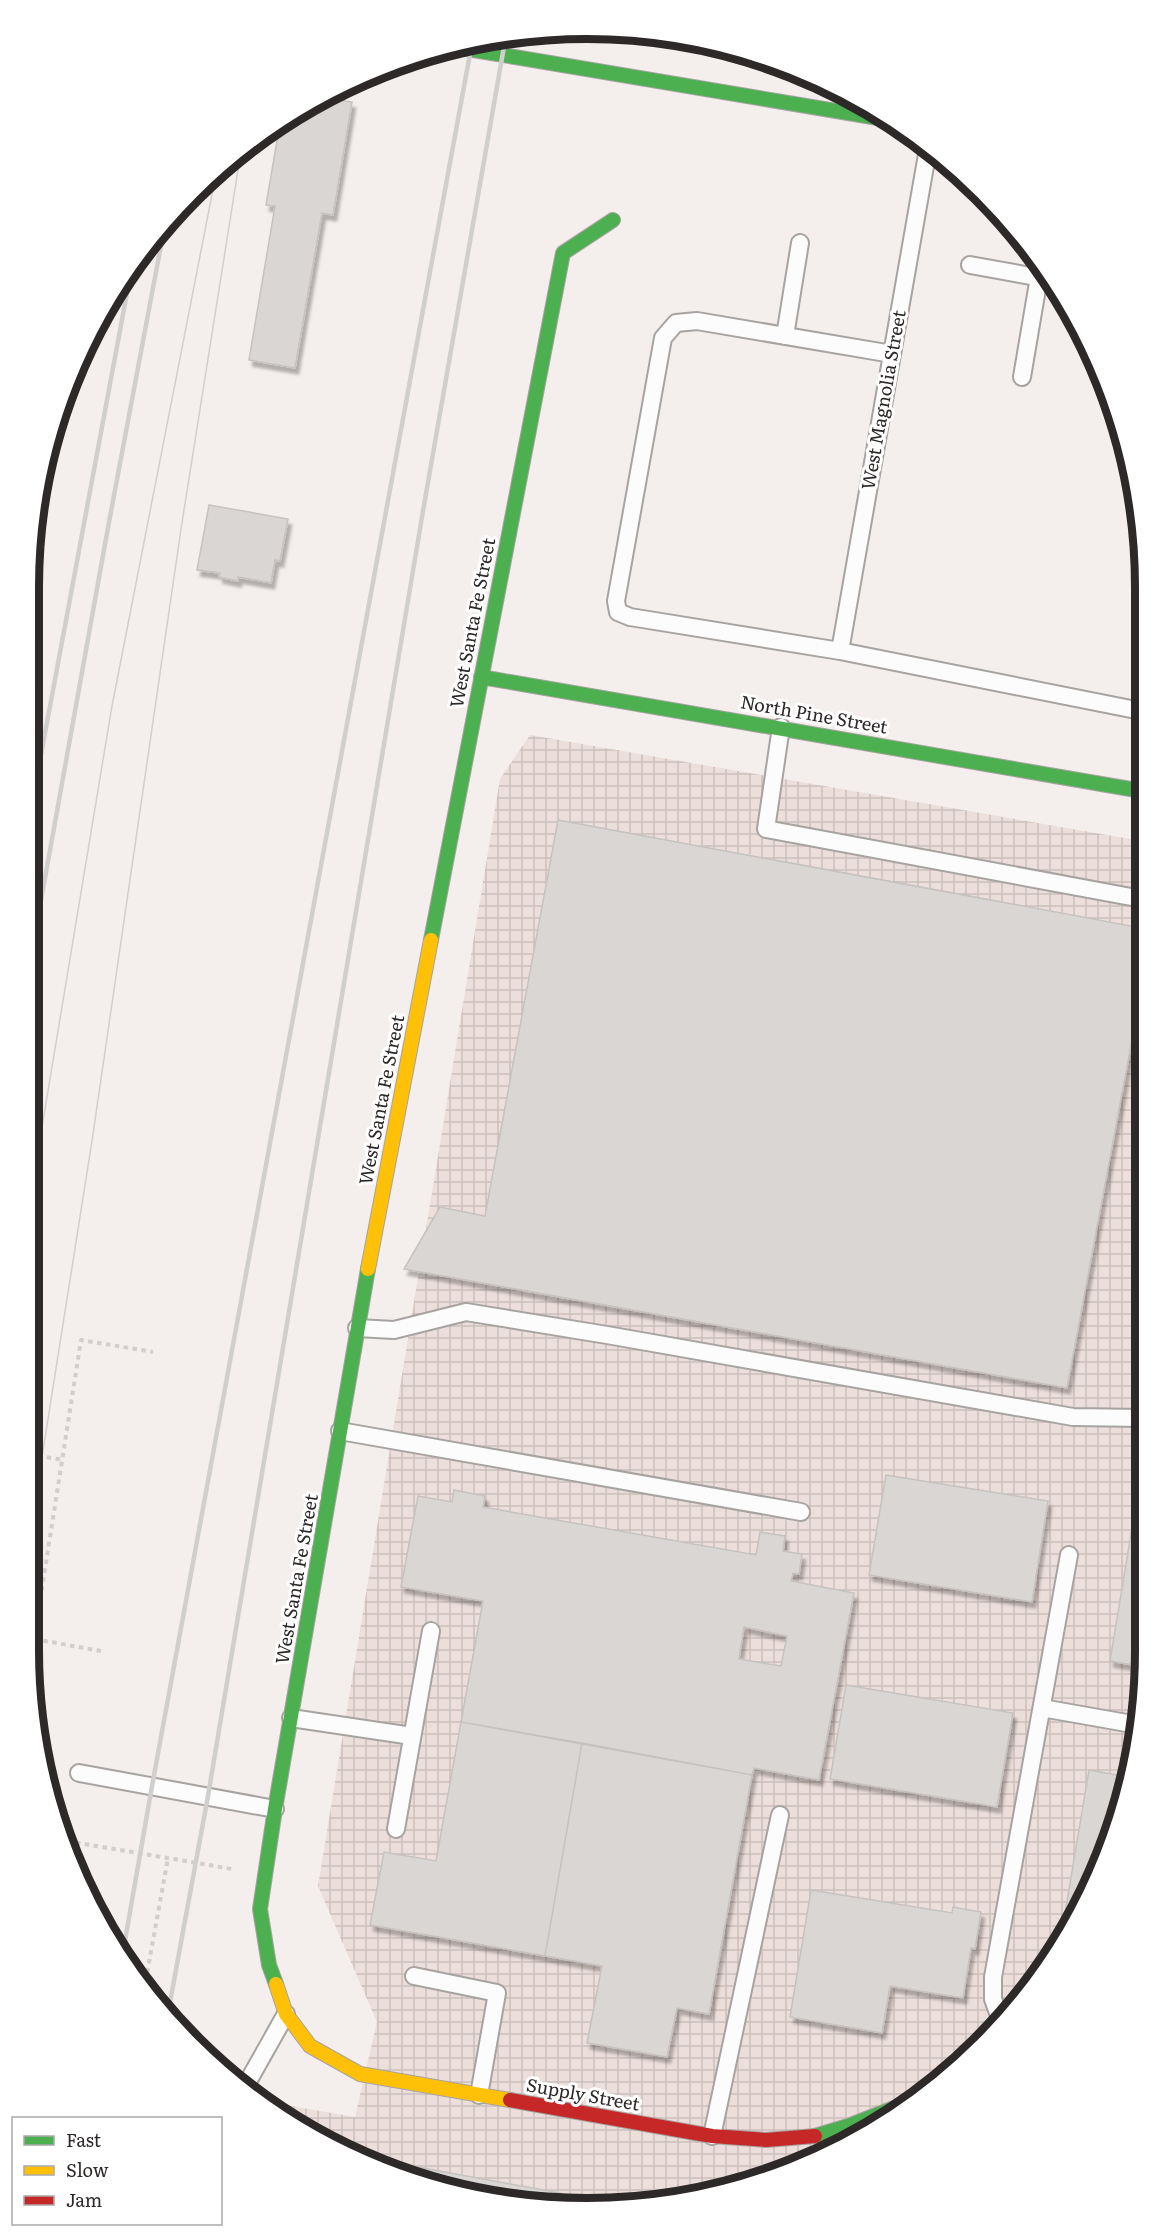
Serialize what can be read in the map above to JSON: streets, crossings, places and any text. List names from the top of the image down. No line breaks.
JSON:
{"streets":{"street":["West Santa Fe Street","North Pine Street","Supply Street"],"lane":["West Magnolia Street"]},"crossings":[["West Santa Fe Street","North Pine Street"],["West Santa Fe Street","Supply Street"]],"legend":["Fast","Slow","Jam"]}
